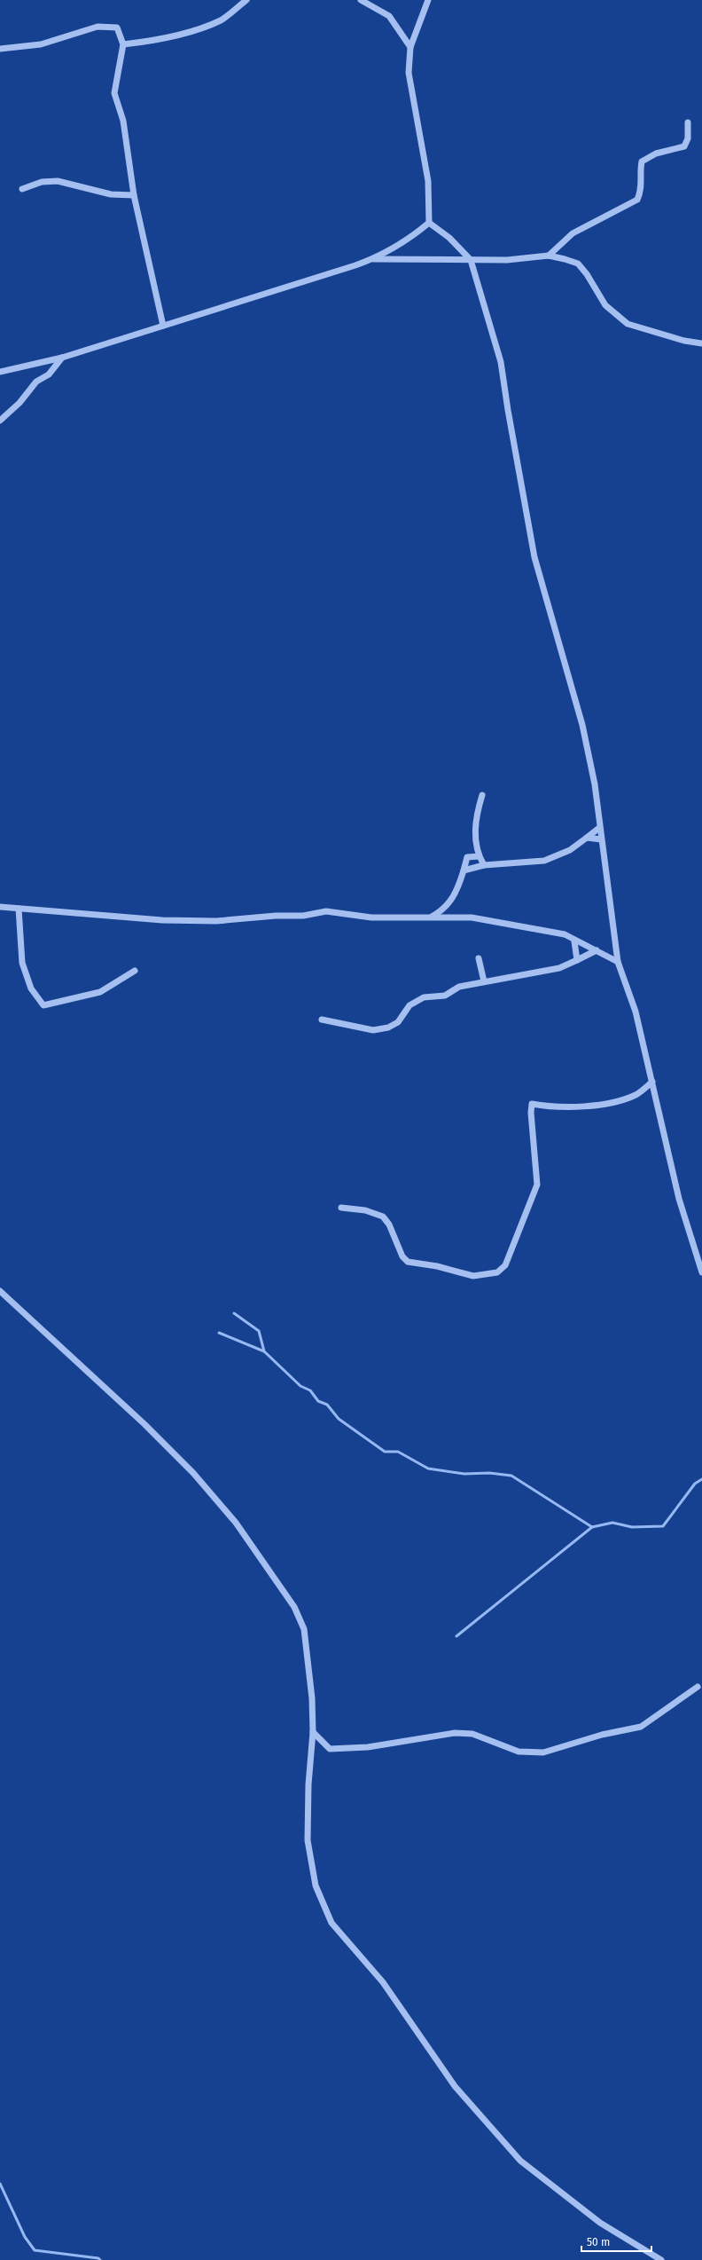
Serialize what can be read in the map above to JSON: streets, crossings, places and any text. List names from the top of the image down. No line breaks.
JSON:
{"scale_bar":"50 m"}
